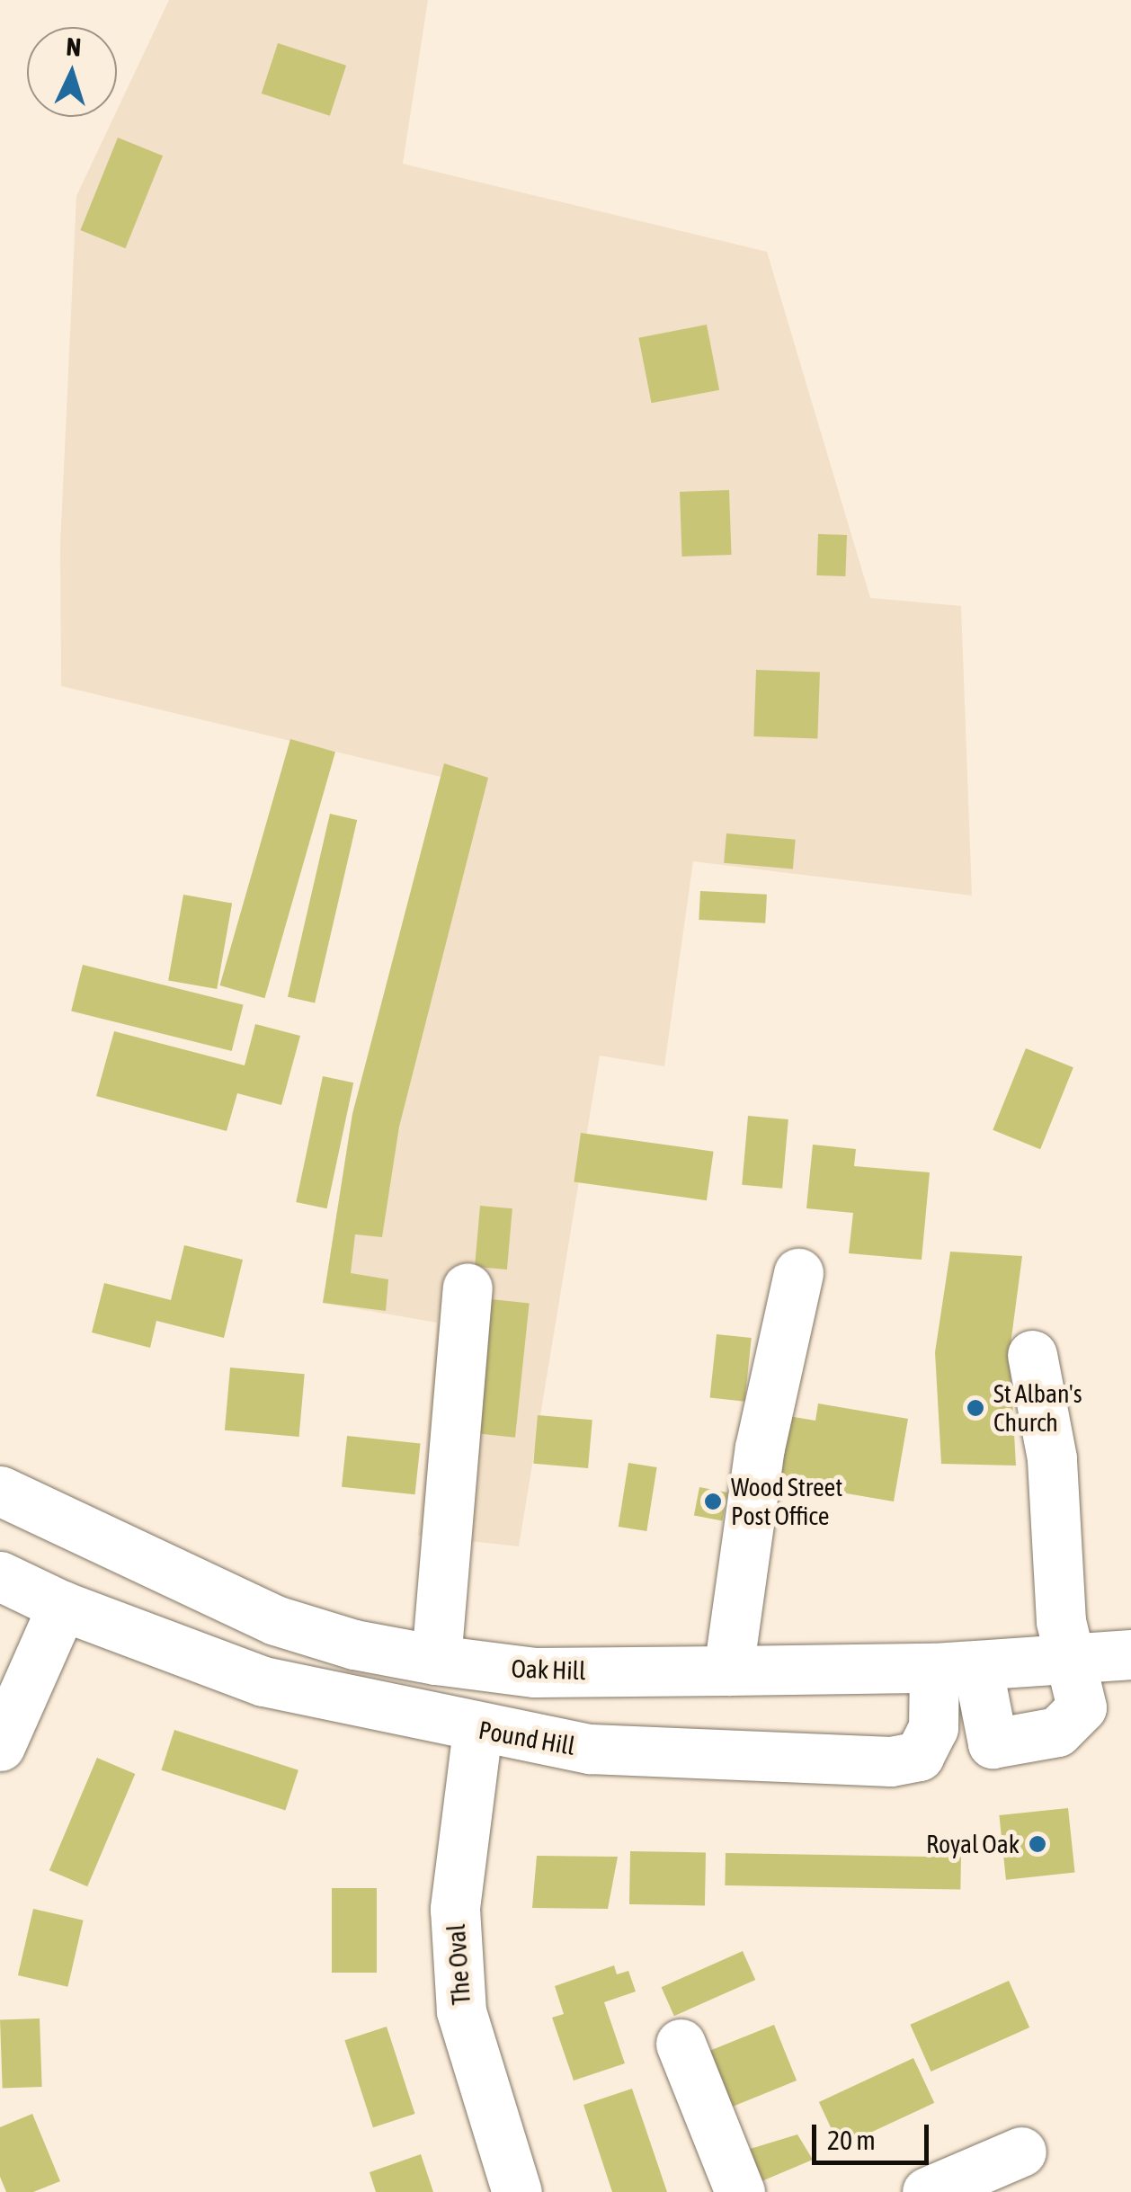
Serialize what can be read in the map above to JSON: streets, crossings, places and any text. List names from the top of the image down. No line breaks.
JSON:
{"streets":{"street":["Oak Hill","Pound Hill","The Oval"]},"crossings":[["Oak Hill","Pound Hill"],["Pound Hill","The Oval"]],"places":["St Alban's Church","Wood Street Post Office","Royal Oak"],"scale_bar":"20 m","north":"top"}
